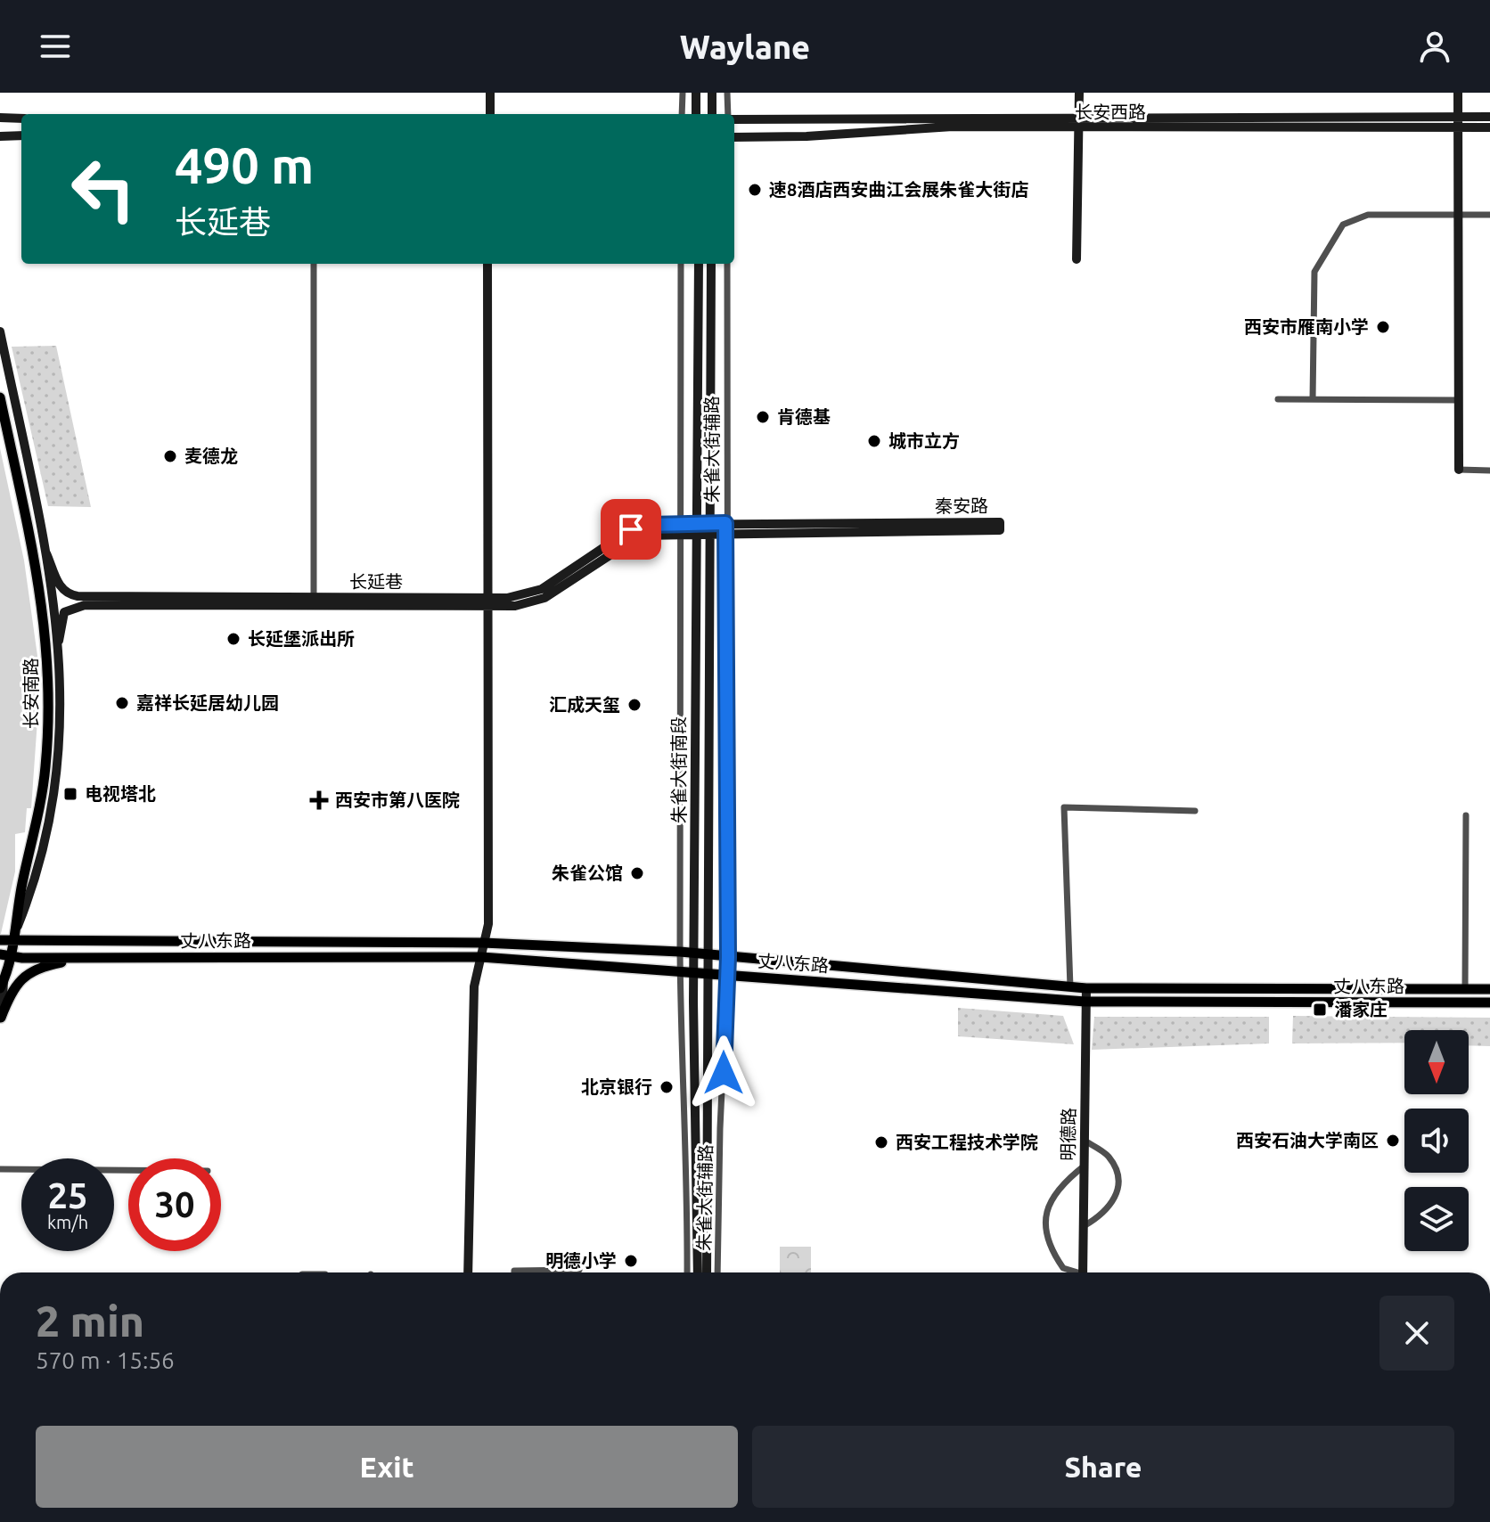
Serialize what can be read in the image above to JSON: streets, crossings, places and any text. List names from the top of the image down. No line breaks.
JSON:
{"streets":{"main road":["长安西路","秦安路","长延巷","长安南路","朱雀大街南段","丈八东路","明德路"],"street":["朱雀大街辅路"]},"crossings":[["朱雀大街辅路","秦安路"],["朱雀大街辅路","长延巷"],["朱雀大街辅路","丈八东路"],["秦安路","长延巷"],["秦安路","朱雀大街南段"],["长延巷","朱雀大街南段"],["长安南路","丈八东路"],["朱雀大街南段","丈八东路"],["丈八东路","明德路"]],"places":{"other":["速8酒店西安曲江会展朱雀大街店","西安市雁南小学","肯德基","城市立方","麦德龙","长延堡派出所","嘉祥长延居幼儿园","汇成天玺","朱雀公馆","北京银行","西安石油大学南区","西安工程技术学院","明德小学"],"transit":["电视塔北","潘家庄"],"health":["西安市第八医院"]},"north":"bottom","page":{"header":"Waylane","turn":["490 m","长延巷"],"speed":"25 km/h","limit":"30","heading":["2 min","570 m · 15:56"],"buttons":["Exit","Share"]}}
